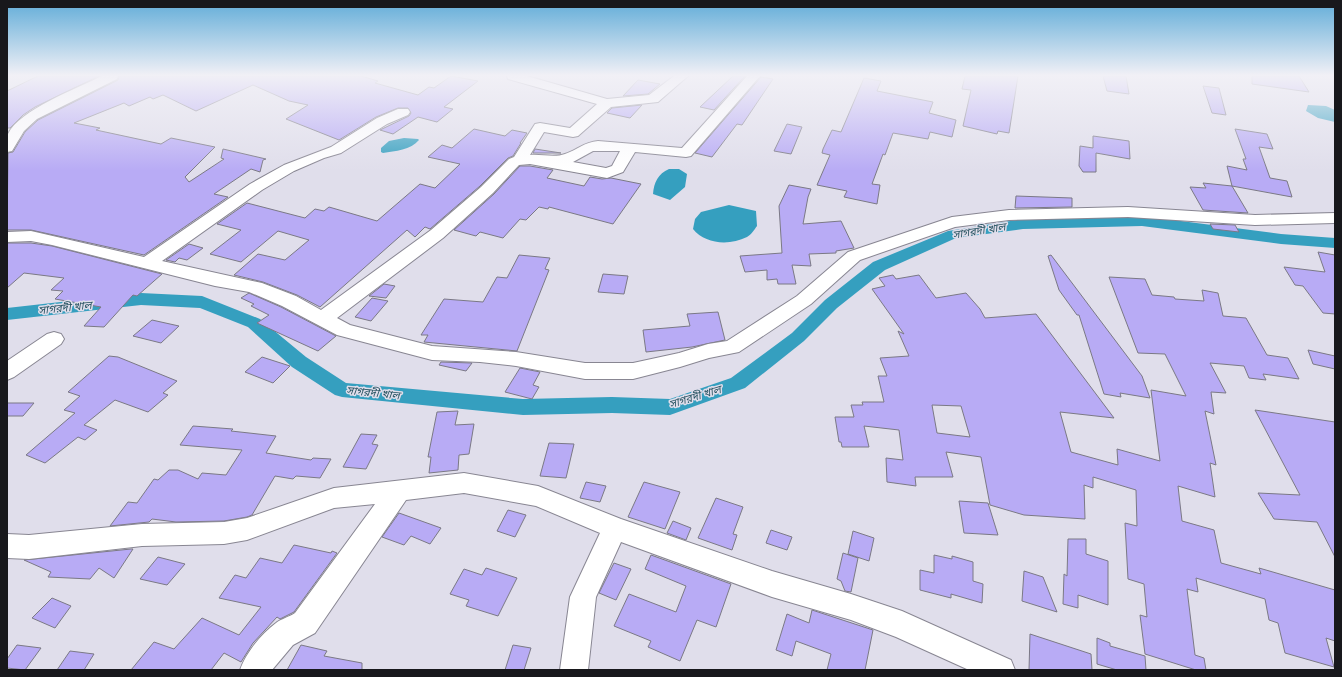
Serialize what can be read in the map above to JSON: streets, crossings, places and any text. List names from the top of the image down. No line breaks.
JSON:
{"water":["সাগরদী খাল"]}
